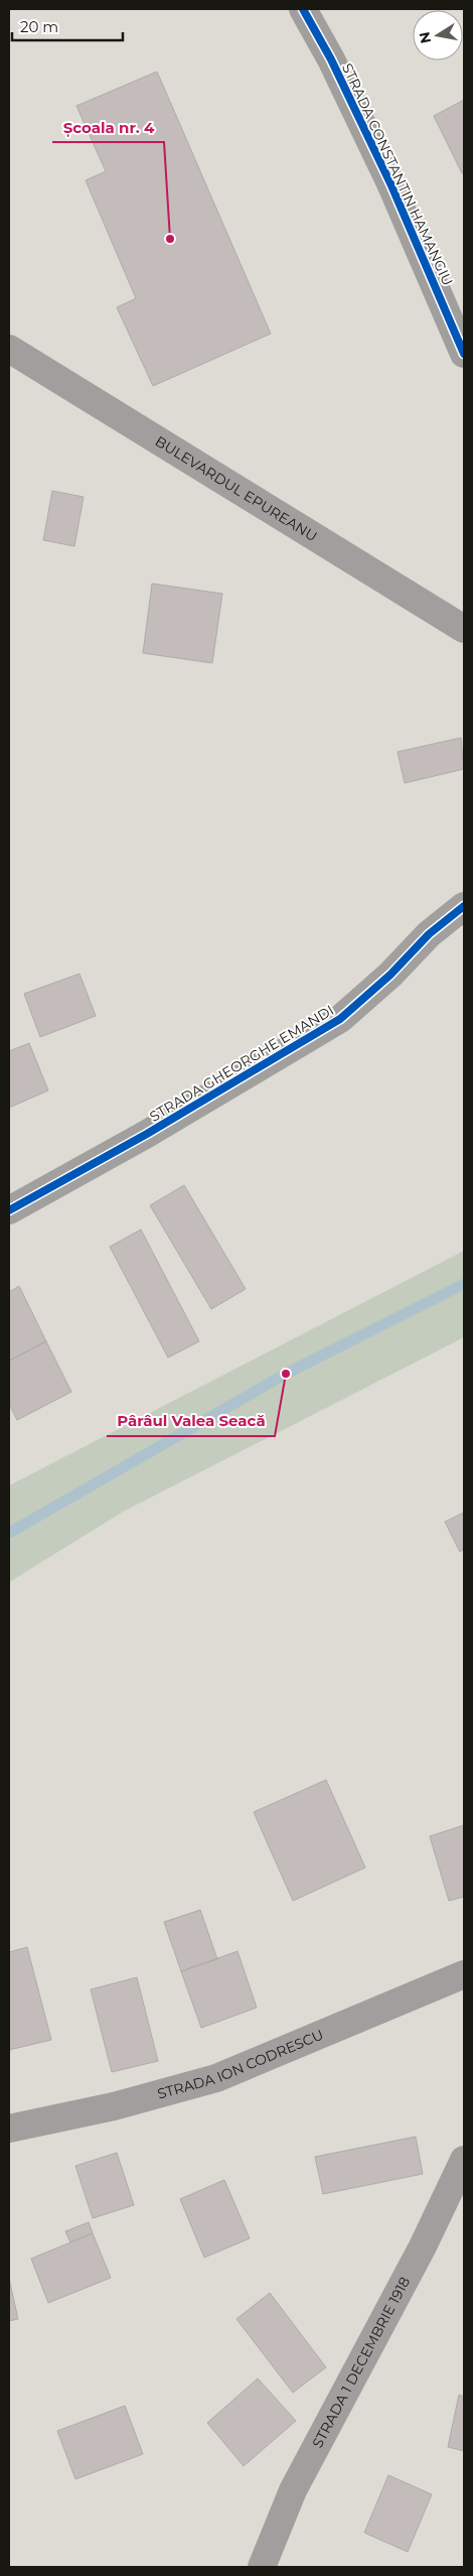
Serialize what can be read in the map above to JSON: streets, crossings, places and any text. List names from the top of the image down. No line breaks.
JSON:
{"streets":{"main road":["STRADA CONSTANTIN HAMANGIU","BULEVARDUL EPUREANU","STRADA ION CODRESCU","STRADA 1 DECEMBRIE 1918"],"street":["STRADA GHEORGHE EMANDI"]},"places":["Școala nr. 4","Pârâul Valea Seacă"],"scale_bar":"20 m","north":"left"}
